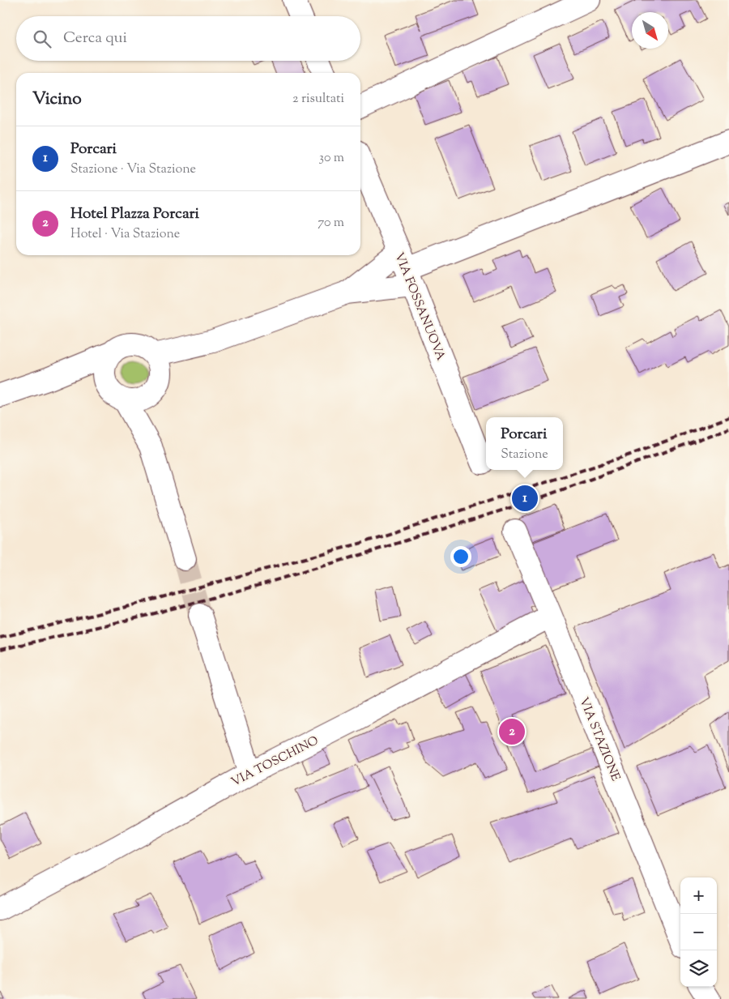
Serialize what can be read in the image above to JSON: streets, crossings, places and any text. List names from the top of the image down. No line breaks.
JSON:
{"streets":{"street":["VIA FOSSANUOVA","VIA STAZIONE","VIA TOSCHINO"]},"crossings":[["VIA STAZIONE","VIA TOSCHINO"]],"north":"bottom right","page":{"search":"Cerca qui","heading":["Vicino","2 risultati"],"list":[{"mark":"1","name":"Porcari","note":"Stazione · Via Stazione","value":"30 m"},{"mark":"2","name":"Hotel Plazza Porcari","note":"Hotel · Via Stazione","value":"70 m"}],"popup":["Porcari","Stazione"],"pins":["1","2"],"map_buttons":["+","−"]}}
